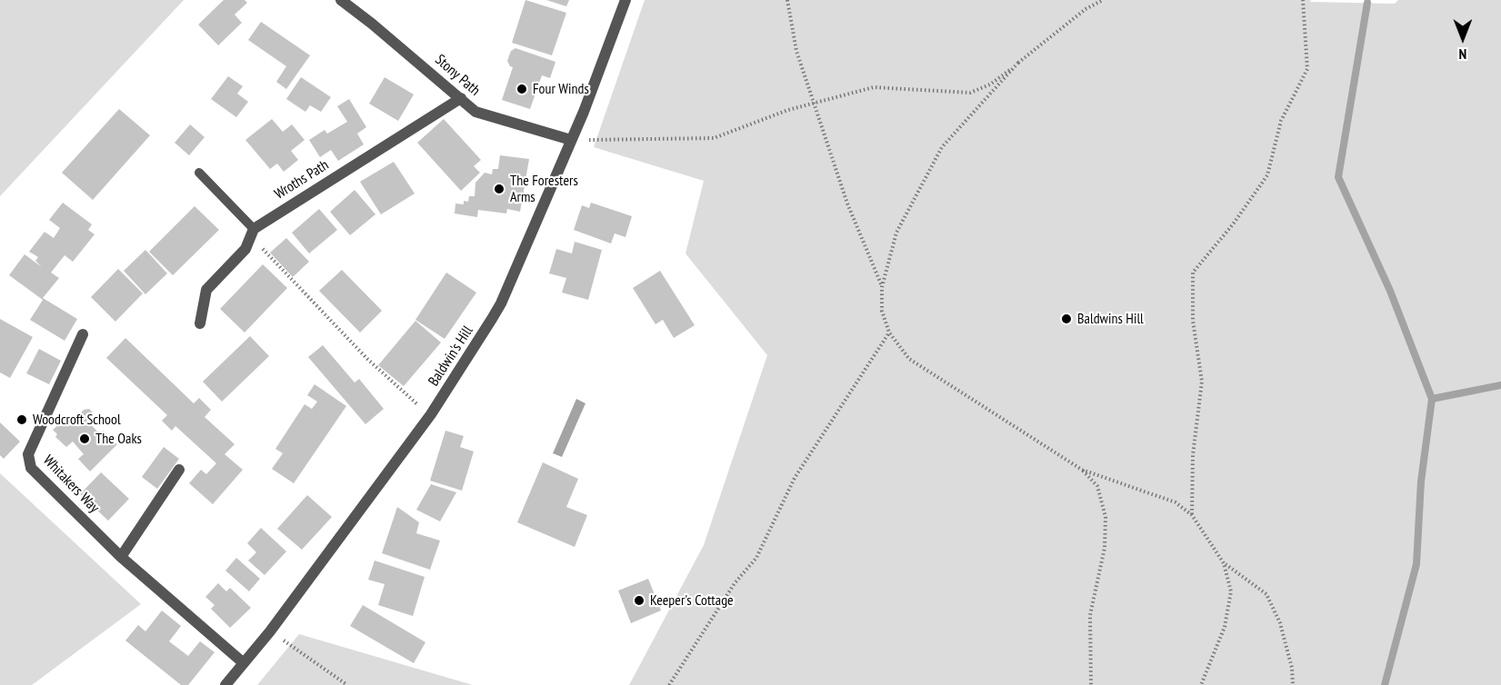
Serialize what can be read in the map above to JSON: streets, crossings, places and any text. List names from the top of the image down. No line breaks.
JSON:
{"streets":{"street":["Stony Path","Wroths Path","Baldwin's Hill","Whitakers Way"]},"crossings":[["Stony Path","Wroths Path"],["Stony Path","Baldwin's Hill"],["Baldwin's Hill","Whitakers Way"]],"places":["Four Winds","The Foresters Arms","Baldwins Hill","Woodcroft School","The Oaks","Keeper's Cottage"],"north":"bottom"}
